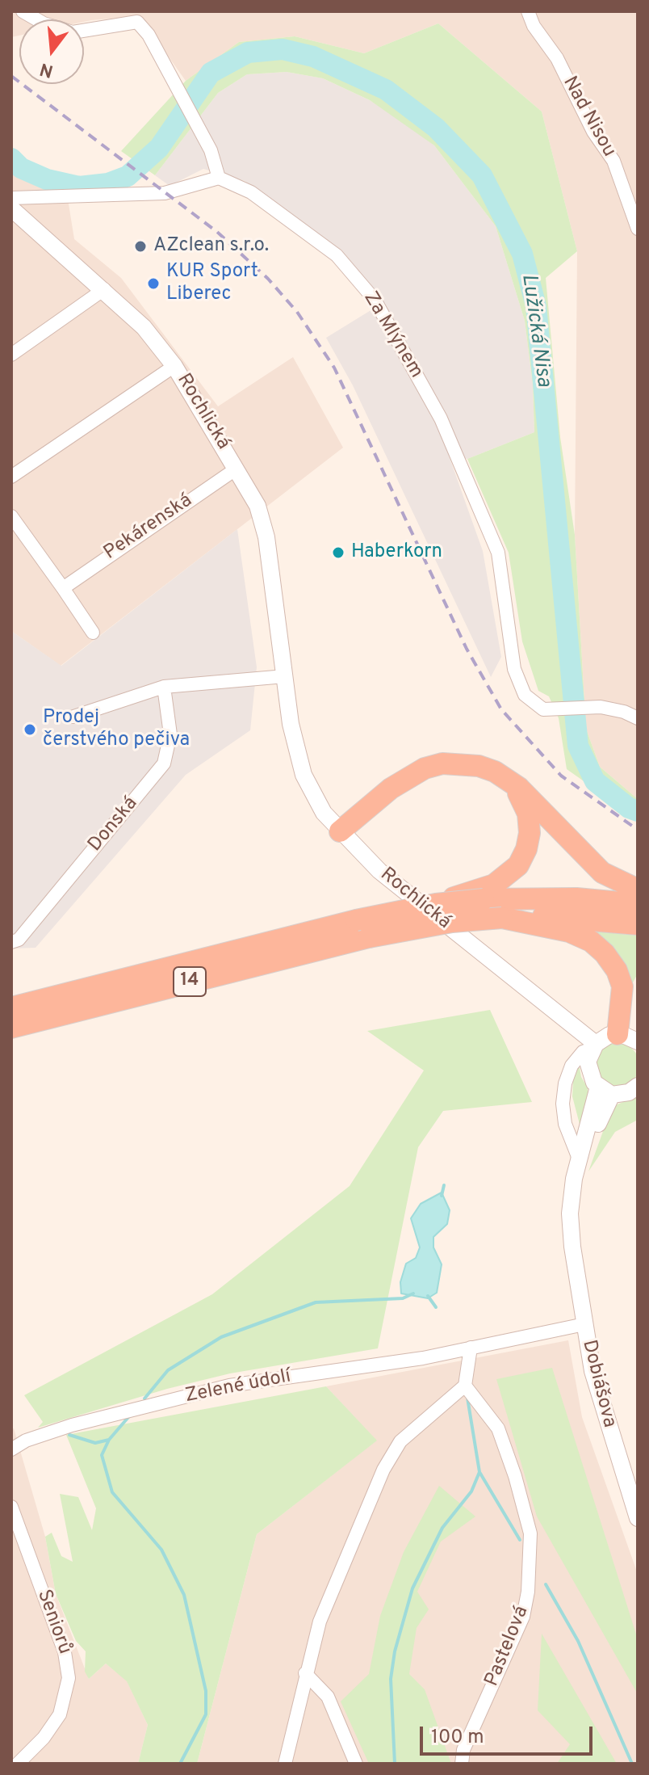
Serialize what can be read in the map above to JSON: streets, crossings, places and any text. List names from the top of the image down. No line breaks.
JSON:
{"streets":{"highway":["14"],"street":["Nad Nisou","Za Mlýnem","Rochlická","Pekárenská","Donská","Dobiášova","Zelené údolí","Seniorů","Pastelová"]},"crossings":[["Rochlická","Pekárenská"],["Dobiášova","Zelené údolí"]],"water":["Lužická Nisa"],"places":["AZclean s.r.o.","KUR Sport Liberec","Haberkorn","Prodej čerstvého pečiva"],"scale_bar":"100 m","north":"bottom"}
